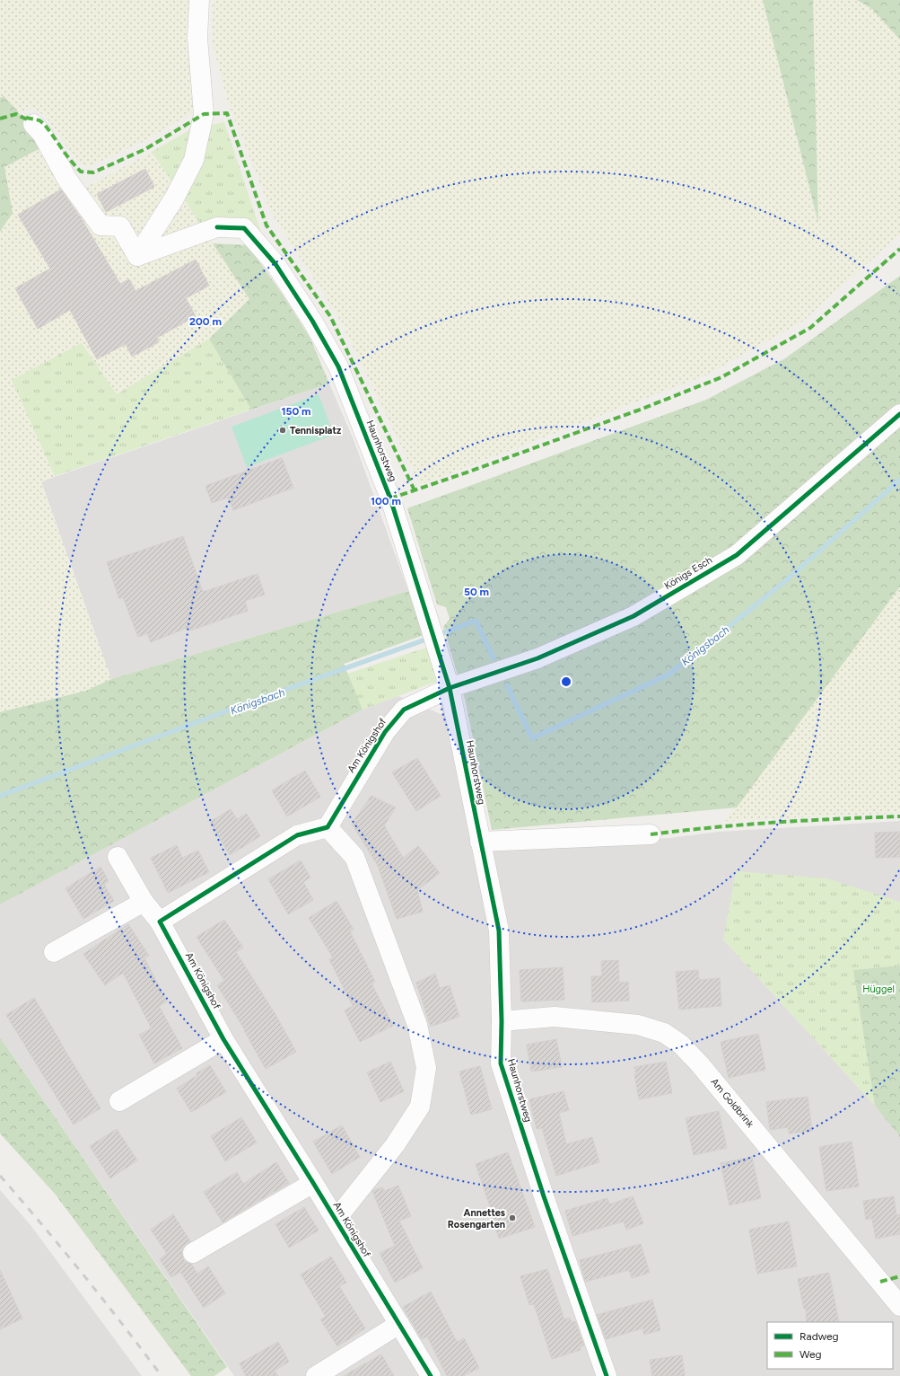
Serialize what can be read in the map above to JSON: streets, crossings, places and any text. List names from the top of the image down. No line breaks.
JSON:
{"streets":{"street":["Haunhorstweg","Königs Esch","Am Königshof","Am Goldbrink"]},"crossings":[["Haunhorstweg","Königs Esch"],["Haunhorstweg","Am Königshof"],["Haunhorstweg","Am Goldbrink"],["Königs Esch","Am Königshof"]],"water":["Königsbach"],"parks":["Hüggel"],"places":["Tennisplatz","Annettes Rosengarten"],"legend":["Radweg","Weg"],"rings":["200 m","150 m","100 m","50 m"]}
